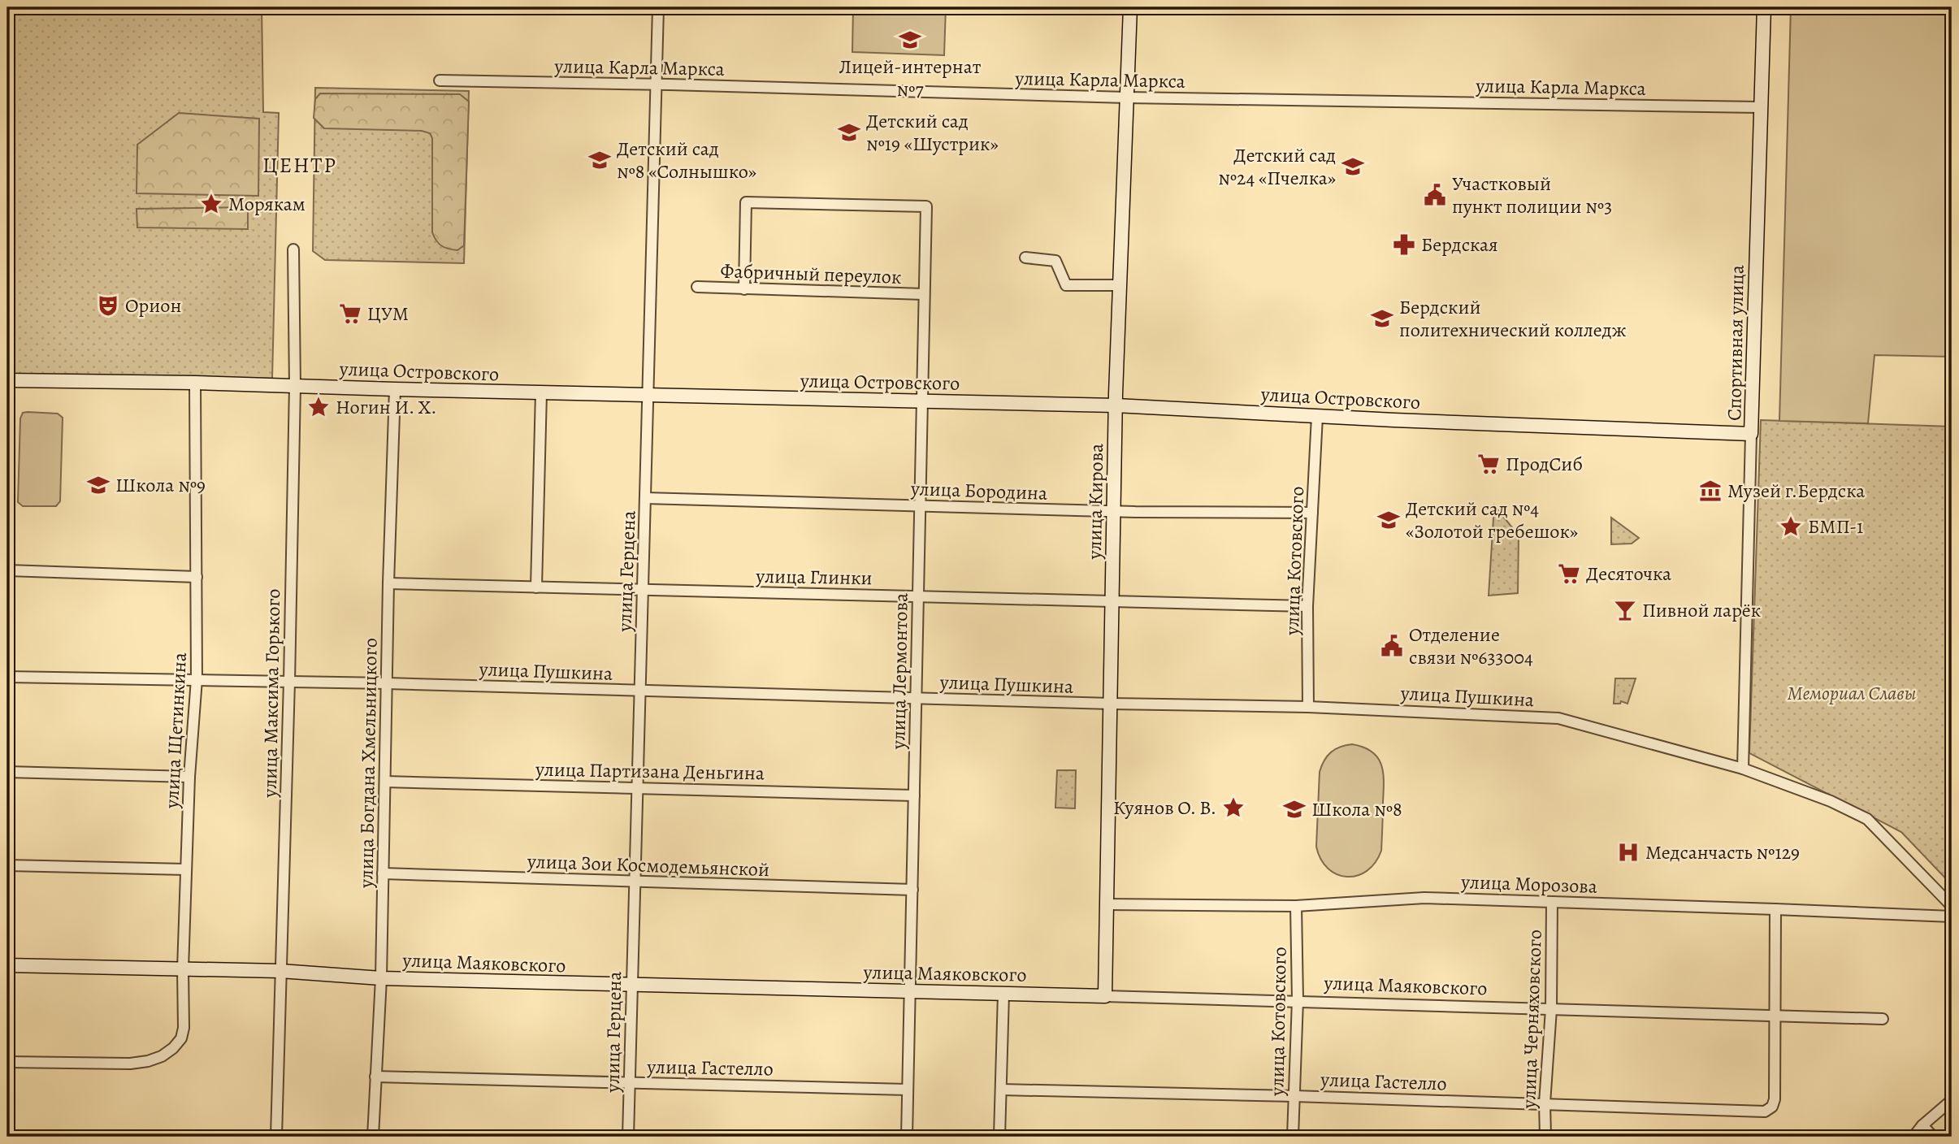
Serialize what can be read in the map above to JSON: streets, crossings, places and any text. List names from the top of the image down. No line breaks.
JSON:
{"streets":{"street":["улица Карла Маркса","Фабричный переулок","Спортивная улица","улица Островского","улица Бородина","улица Кирова","улица Котовского","улица Герцена","улица Глинки","улица Пушкина","улица Лермонтова","улица Максима Горького","улица Щетинкина","улица Богдана Хмельницкого","улица Партизана Деньгина","улица Зои Космодемьянской","улица Морозова","улица Маяковского","улица Черняховского","улица Гастелло"]},"crossings":[["улица Карла Маркса","Спортивная улица"],["улица Карла Маркса","улица Кирова"],["улица Карла Маркса","улица Герцена"],["Фабричный переулок","улица Лермонтова"],["Спортивная улица","улица Островского"],["Спортивная улица","улица Пушкина"],["улица Островского","улица Кирова"],["улица Островского","улица Котовского"],["улица Островского","улица Герцена"],["улица Островского","улица Лермонтова"],["улица Островского","улица Максима Горького"],["улица Островского","улица Щетинкина"],["улица Островского","улица Богдана Хмельницкого"],["улица Бородина","улица Кирова"],["улица Бородина","улица Котовского"],["улица Бородина","улица Герцена"],["улица Бородина","улица Лермонтова"],["улица Кирова","улица Глинки"],["улица Кирова","улица Пушкина"],["улица Кирова","улица Морозова"],["улица Кирова","улица Маяковского"],["улица Котовского","улица Глинки"],["улица Котовского","улица Пушкина"],["улица Котовского","улица Морозова"],["улица Котовского","улица Маяковского"],["улица Котовского","улица Гастелло"],["улица Герцена","улица Глинки"],["улица Герцена","улица Пушкина"],["улица Герцена","улица Партизана Деньгина"],["улица Герцена","улица Зои Космодемьянской"],["улица Герцена","улица Маяковского"],["улица Герцена","улица Гастелло"],["улица Глинки","улица Лермонтова"],["улица Глинки","улица Богдана Хмельницкого"],["улица Пушкина","улица Лермонтова"],["улица Пушкина","улица Максима Горького"],["улица Пушкина","улица Щетинкина"],["улица Пушкина","улица Богдана Хмельницкого"],["улица Лермонтова","улица Партизана Деньгина"],["улица Лермонтова","улица Зои Космодемьянской"],["улица Лермонтова","улица Маяковского"],["улица Лермонтова","улица Гастелло"],["улица Максима Горького","улица Маяковского"],["улица Щетинкина","улица Маяковского"],["улица Богдана Хмельницкого","улица Партизана Деньгина"],["улица Богдана Хмельницкого","улица Зои Космодемьянской"],["улица Богдана Хмельницкого","улица Маяковского"],["улица Богдана Хмельницкого","улица Гастелло"],["улица Морозова","улица Черняховского"],["улица Маяковского","улица Черняховского"],["улица Маяковского","улица Гастелло"],["улица Черняховского","улица Гастелло"]],"districts":["ЦЕНТР"],"parks":["Мемориал Славы"],"places":{"school or university":["Лицей-интернат №7","Детский сад №19 «Шустрик»","Детский сад №8 «Солнышко»","Детский сад №24 «Пчелка»","Бердский политехнический колледж","Школа №9","Детский сад №4 «Золотой гребешок»","Школа №8"],"public building":["Участковый пункт полиции №3","Отделение связи №633004"],"place":["Морякам","Ногин И. Х.","БМП-1","Куянов О. В."],"pharmacy":["Бердская"],"theatre":["Орион"],"supermarket":["ЦУМ","ПродСиб","Десяточка"],"museum":["Музей г.Бердска"],"bar":["Пивной ларёк"],"hospital":["Медсанчасть №129"]}}
